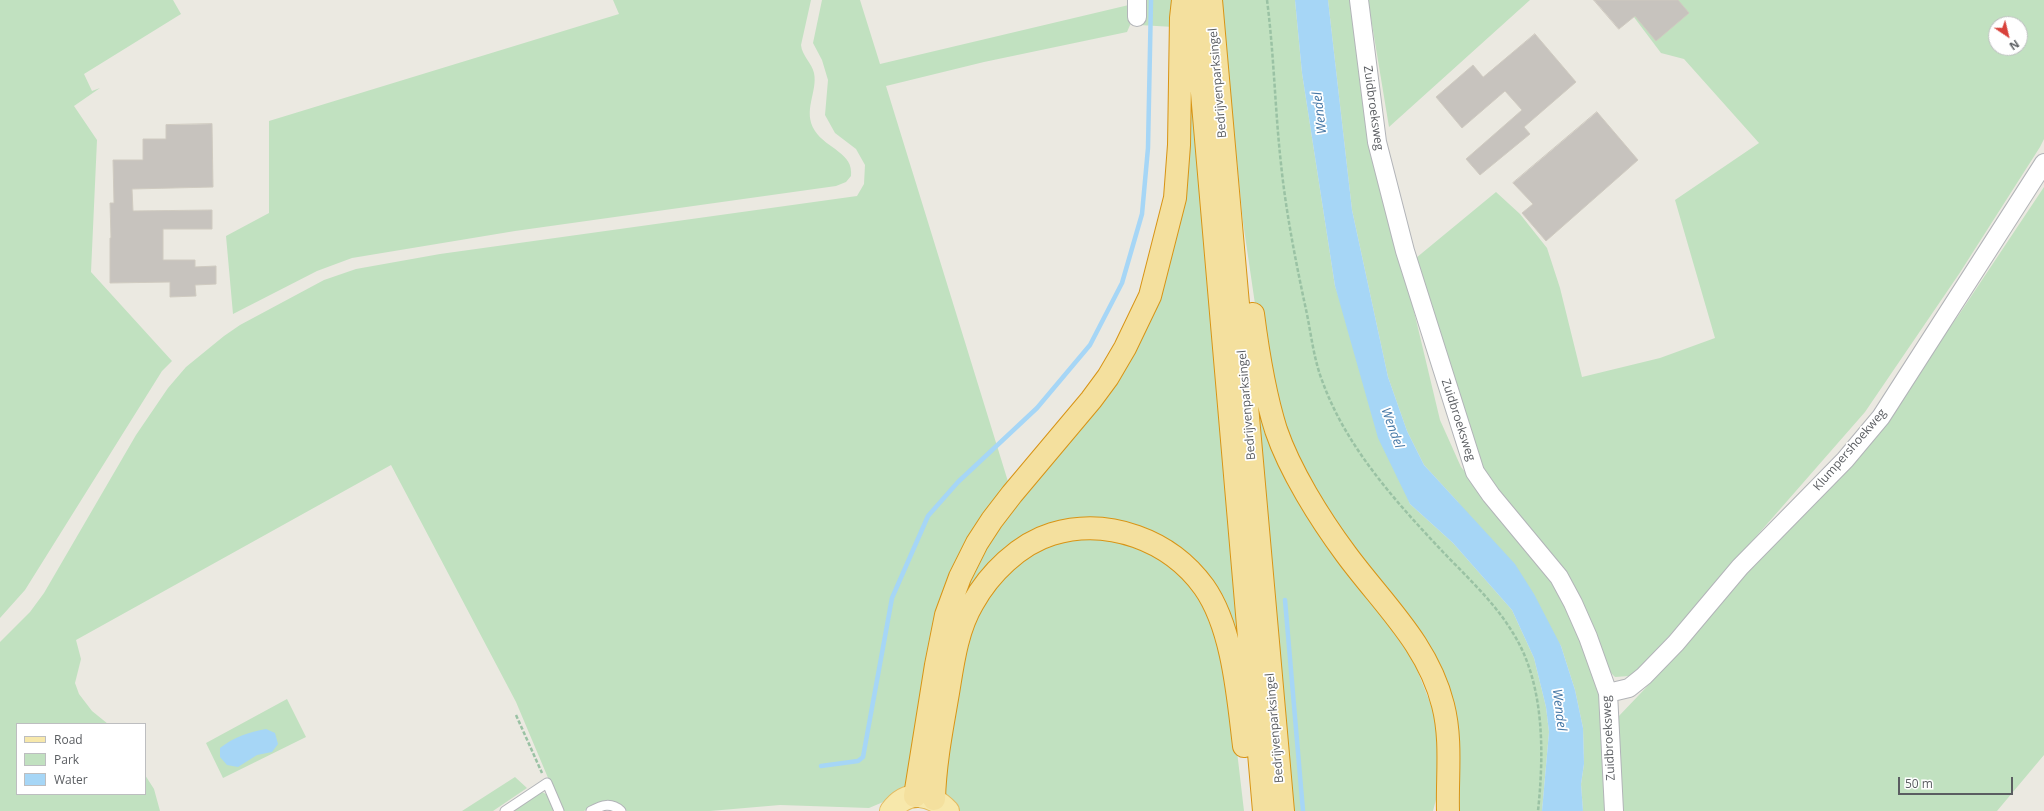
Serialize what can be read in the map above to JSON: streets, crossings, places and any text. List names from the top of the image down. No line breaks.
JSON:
{"streets":{"highway":["Bedrijvenparksingel"],"street":["Zuidbroeksweg","Klumpershoekweg"]},"crossings":[["Zuidbroeksweg","Klumpershoekweg"]],"water":["Wendel"],"legend":["Road","Park","Water"],"scale_bar":"50 m","north":"bottom right"}
